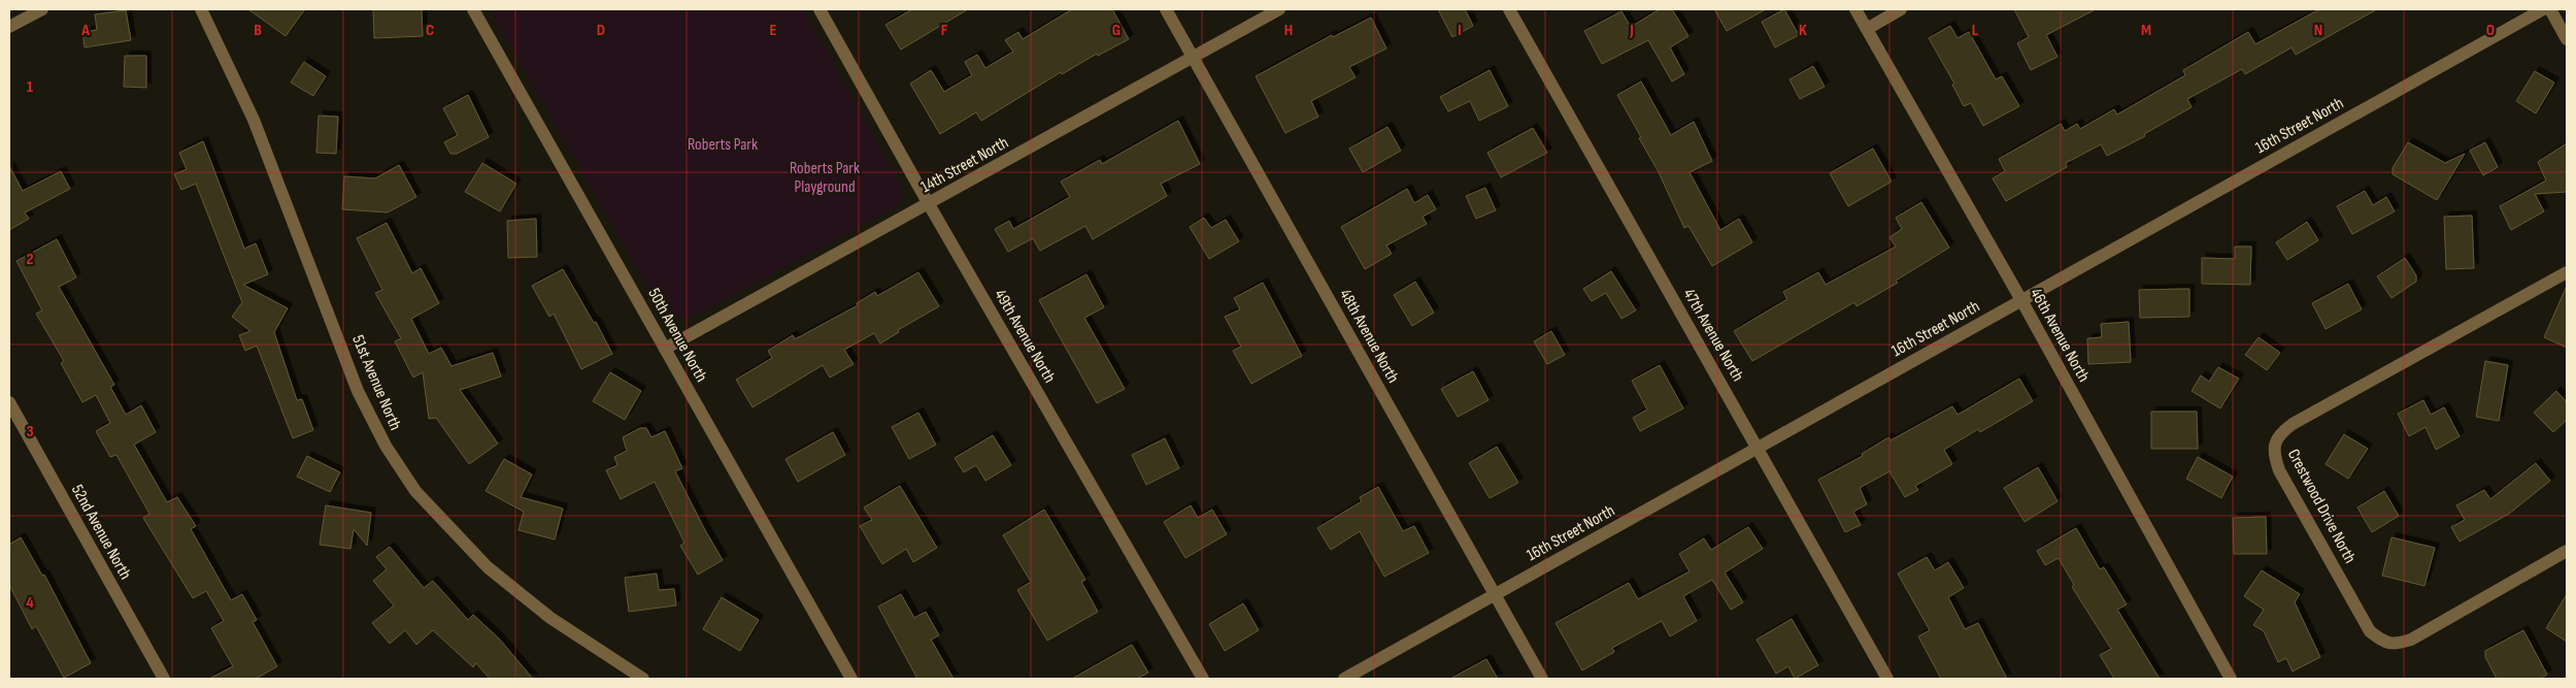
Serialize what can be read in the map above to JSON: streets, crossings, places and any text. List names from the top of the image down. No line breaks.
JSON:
{"streets":{"street":["16th Street North","14th Street North","50th Avenue North","47th Avenue North","46th Avenue North","49th Avenue North","48th Avenue North","51st Avenue North","Crestwood Drive North","52nd Avenue North"]},"crossings":[["16th Street North","47th Avenue North"],["16th Street North","46th Avenue North"],["16th Street North","48th Avenue North"],["14th Street North","50th Avenue North"],["14th Street North","49th Avenue North"],["14th Street North","48th Avenue North"]],"parks":["Roberts Park","Roberts Park Playground"],"grid":{"columns":["A","B","C","D","E","F","G","H","I","J","K","L","M","N","O"],"rows":["1","2","3","4"]}}
